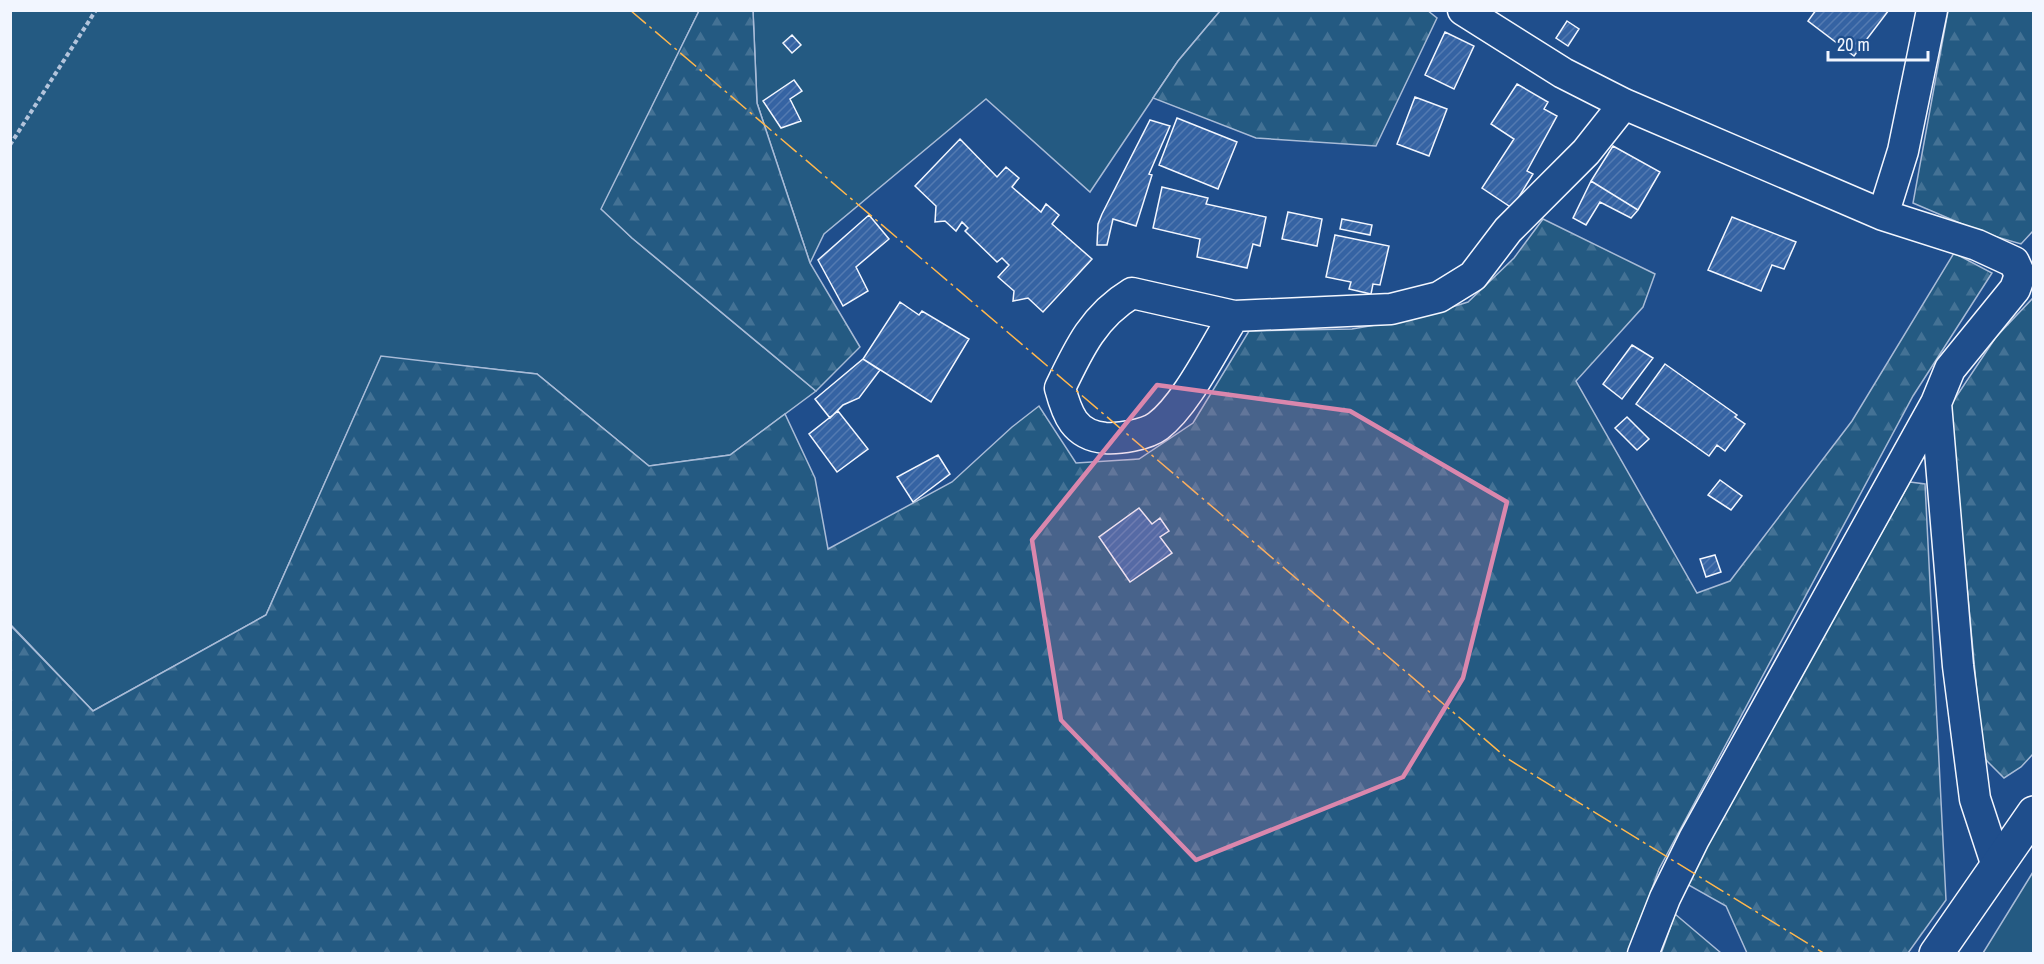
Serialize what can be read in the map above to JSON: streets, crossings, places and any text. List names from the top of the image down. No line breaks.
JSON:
{"scale_bar":"20 m"}
